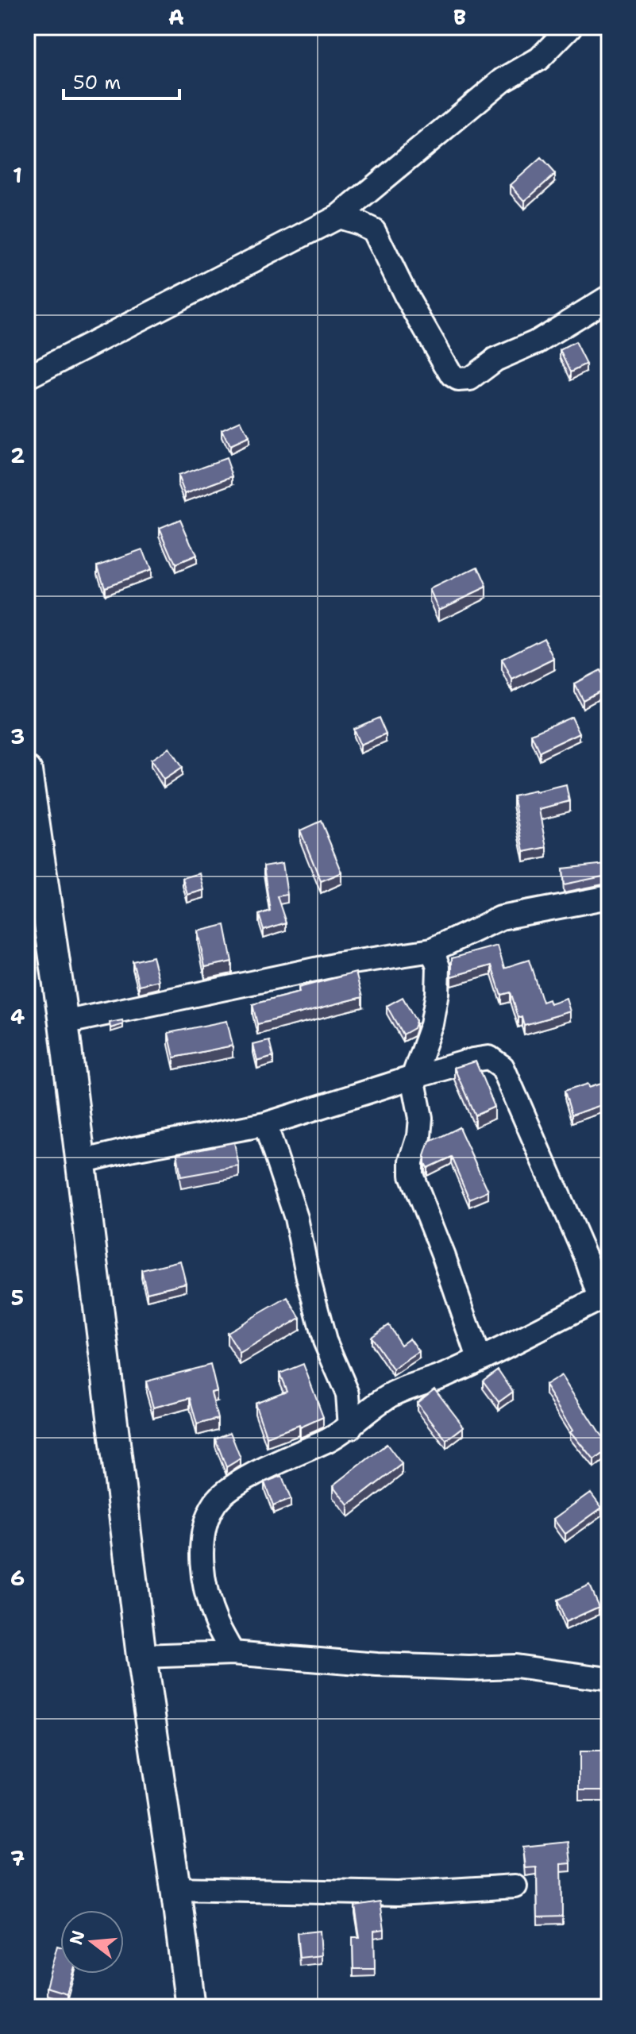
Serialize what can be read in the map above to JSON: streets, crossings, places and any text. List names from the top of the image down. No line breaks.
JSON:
{"scale_bar":"50 m","north":"left","grid":{"columns":["A","B"],"rows":["1","2","3","4","5","6","7"]}}
